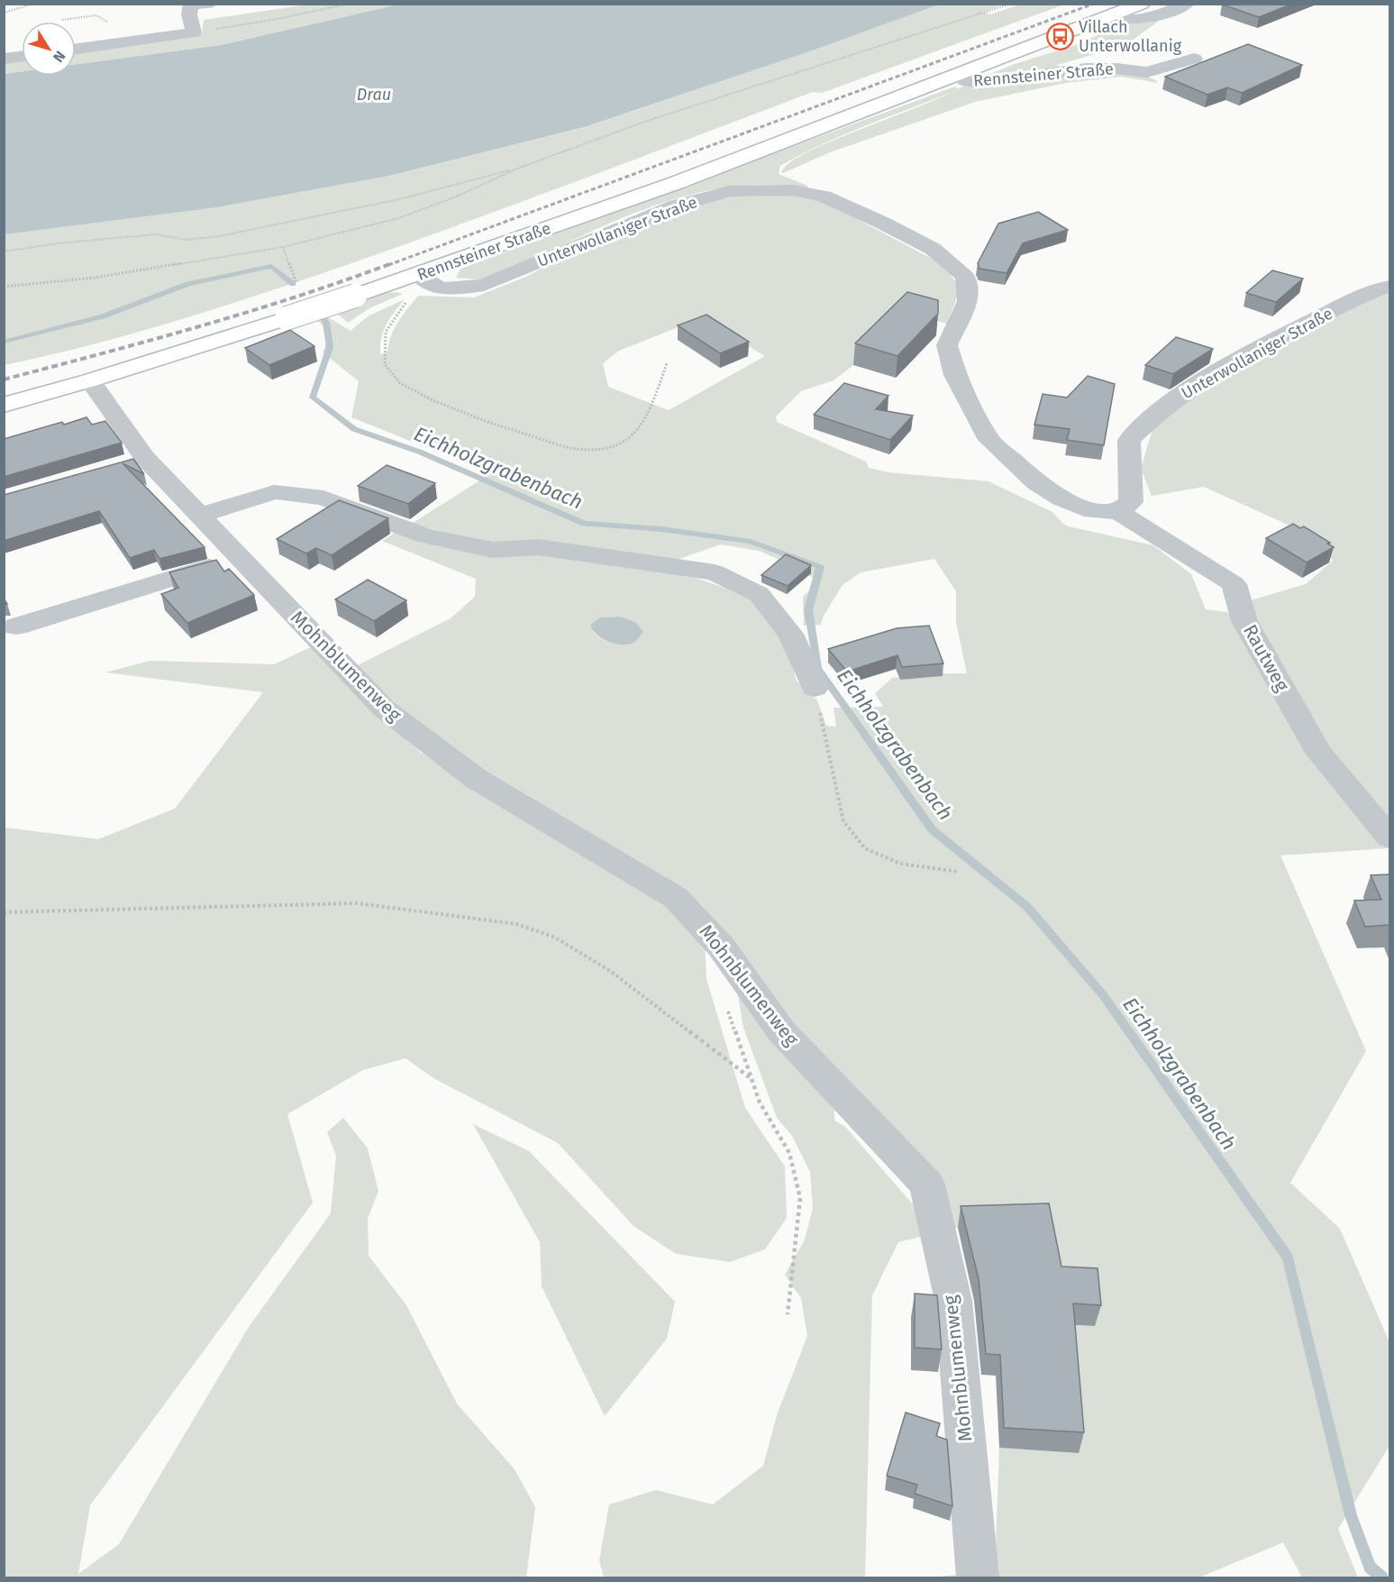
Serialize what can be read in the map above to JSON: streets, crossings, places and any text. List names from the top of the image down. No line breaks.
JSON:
{"streets":{"main road":["Rennsteiner Straße"],"street":["Unterwollaniger Straße","Rautweg","Mohnblumenweg"]},"crossings":[["Rennsteiner Straße","Unterwollaniger Straße"],["Rennsteiner Straße","Mohnblumenweg"],["Unterwollaniger Straße","Rautweg"]],"water":["Drau","Eichholzgrabenbach"],"places":{"bus stop":["Villach Unterwollanig"]},"north":"bottom right"}
